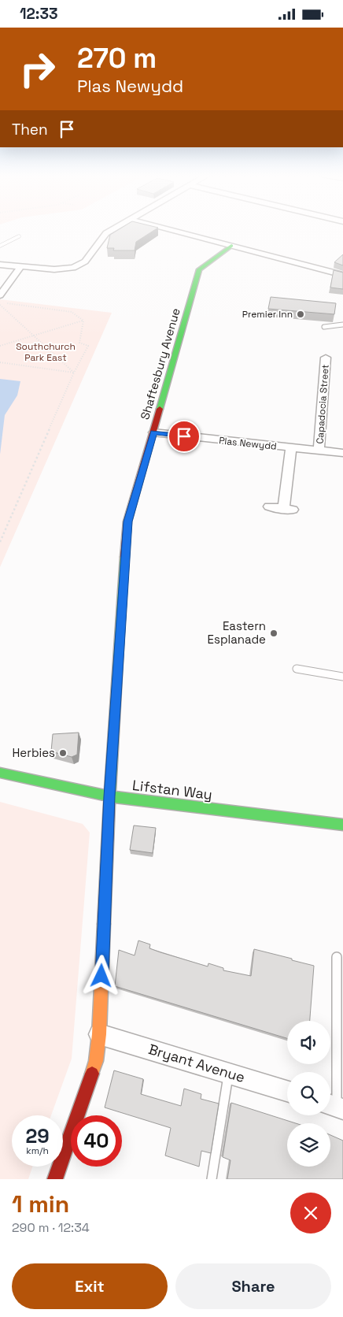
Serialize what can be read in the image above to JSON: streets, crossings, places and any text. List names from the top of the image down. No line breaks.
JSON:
{"streets":{"street":["Shaftesbury Avenue","Capadocia Street","Plas Newydd","Lifstan Way","Bryant Avenue"]},"crossings":[["Shaftesbury Avenue","Plas Newydd"],["Shaftesbury Avenue","Lifstan Way"],["Shaftesbury Avenue","Bryant Avenue"],["Capadocia Street","Plas Newydd"]],"parks":["Southchurch Park East"],"places":["Premier Inn","Eastern Esplanade","Herbies"],"page":{"status":"12:33","turn":["270 m","Plas Newydd"],"then":"Then","speed":"29 km/h","limit":"40","heading":["1 min","290 m · 12:34"],"buttons":["Exit","Share"]}}
